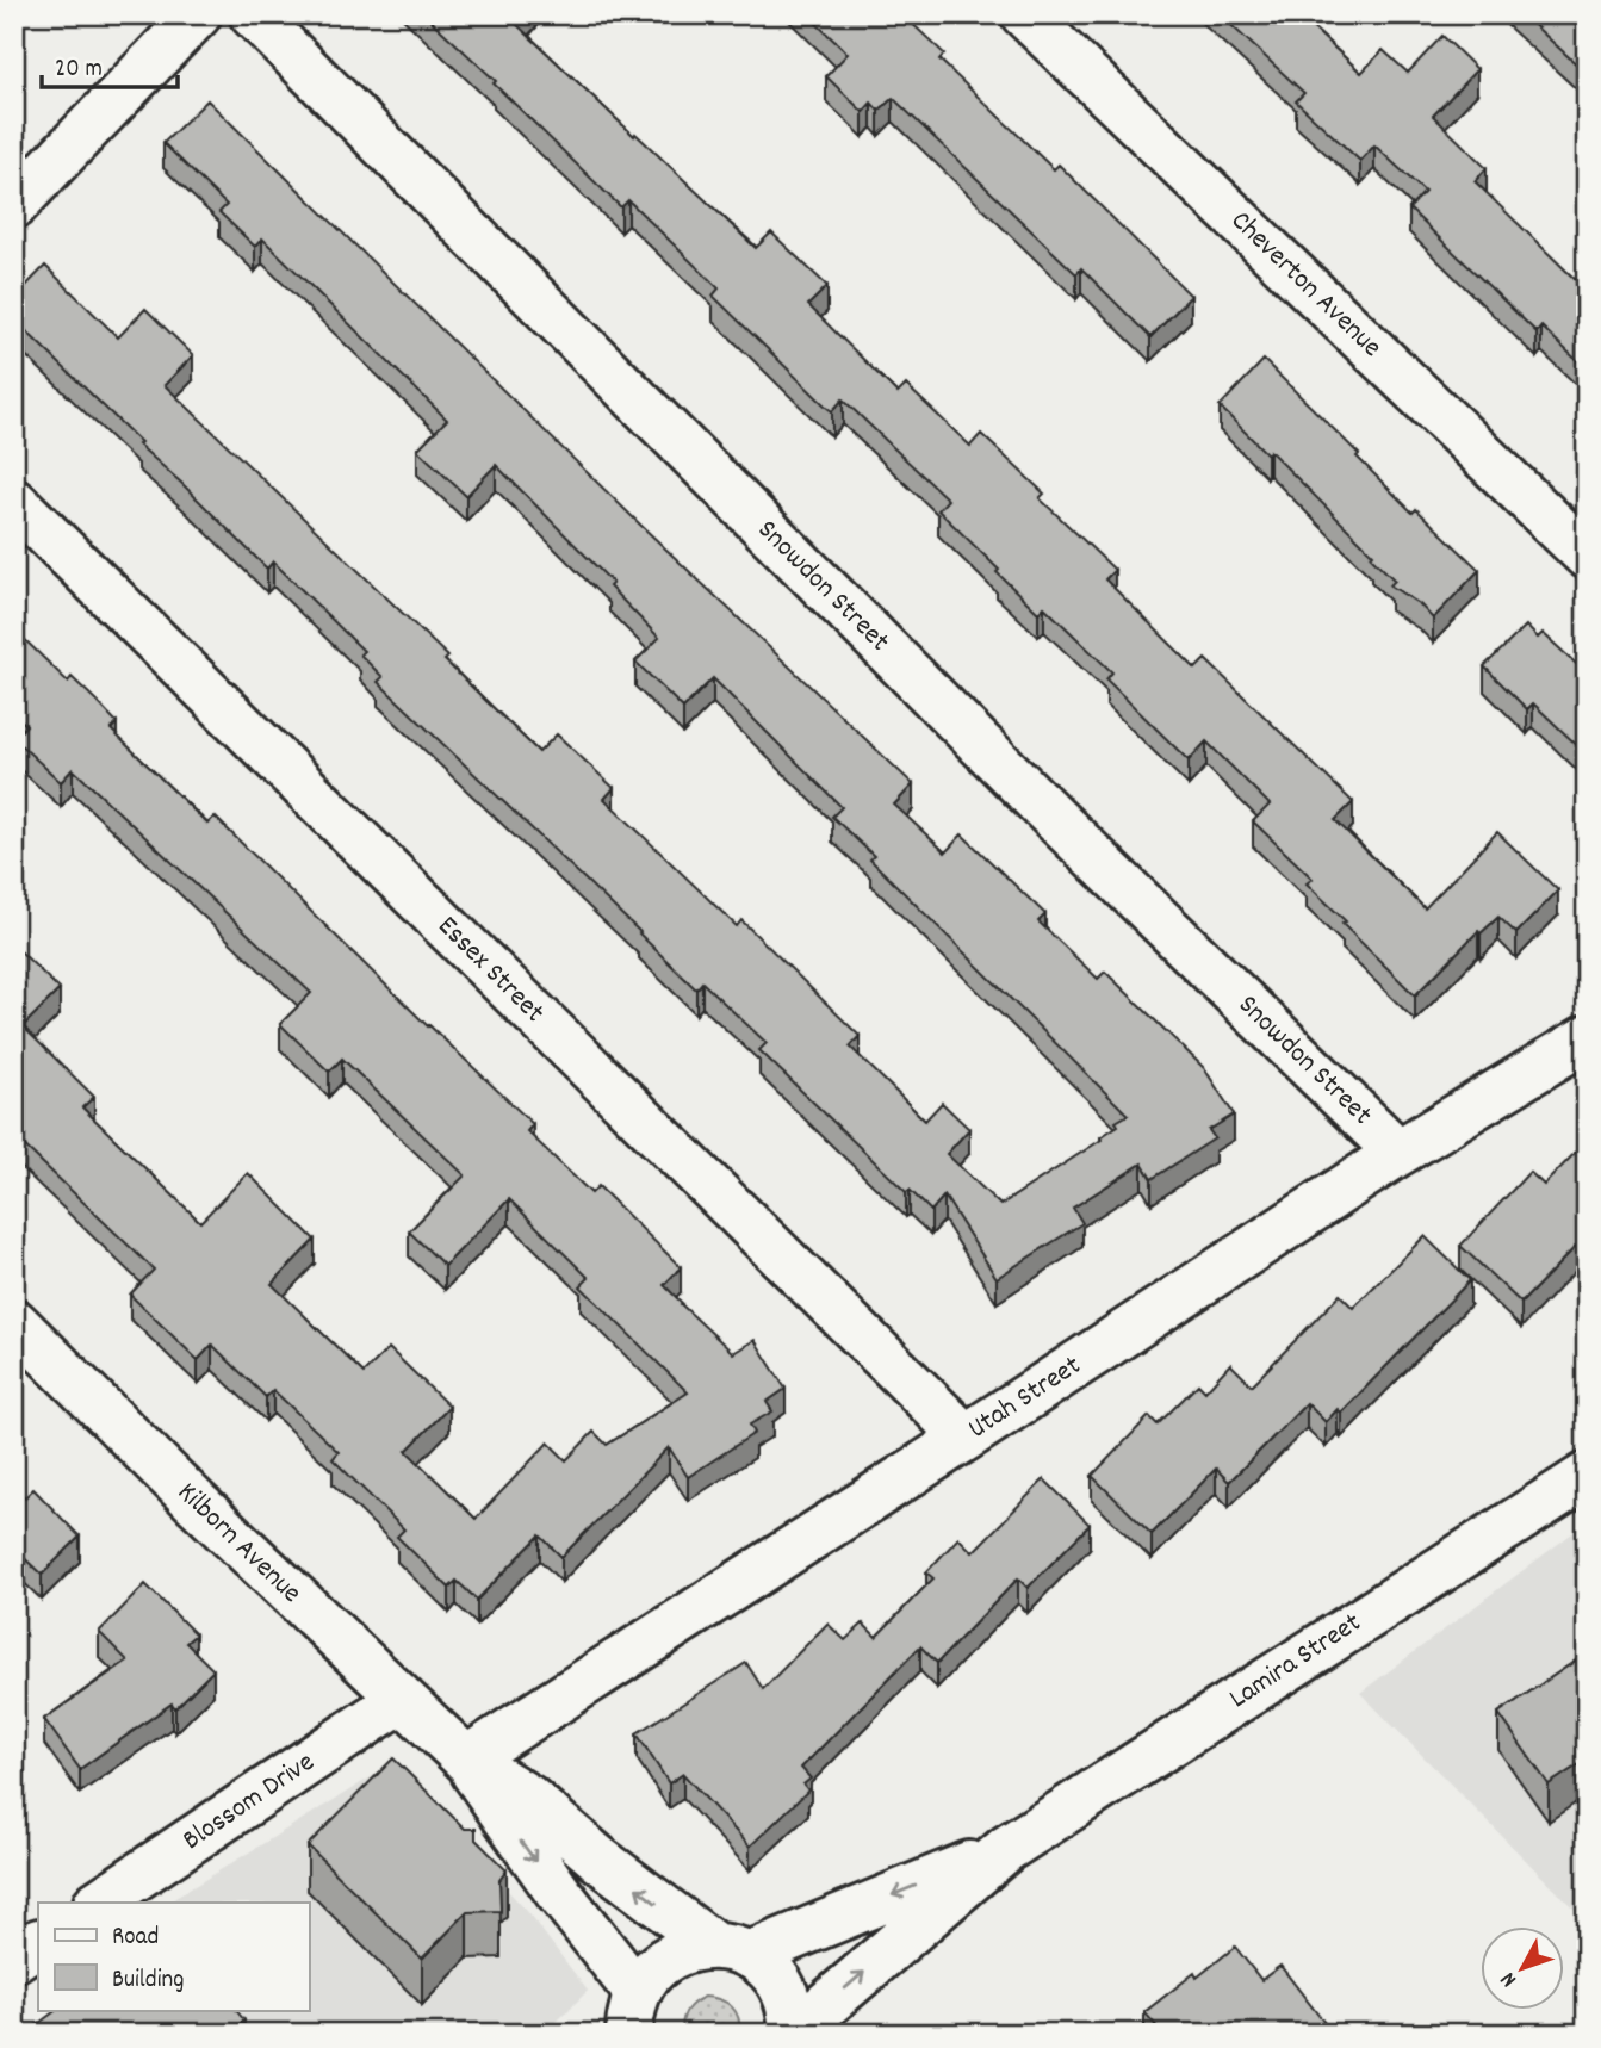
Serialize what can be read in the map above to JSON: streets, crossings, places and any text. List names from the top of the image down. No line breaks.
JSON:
{"streets":{"street":["Cheverton Avenue","Snowdon Street","Essex Street","Utah Street","Kilborn Avenue","Lamira Street","Blossom Drive"]},"crossings":[["Snowdon Street","Utah Street"],["Essex Street","Utah Street"],["Utah Street","Kilborn Avenue"],["Kilborn Avenue","Lamira Street"],["Kilborn Avenue","Blossom Drive"]],"legend":["Road","Building"],"scale_bar":"20 m","north":"bottom left"}
